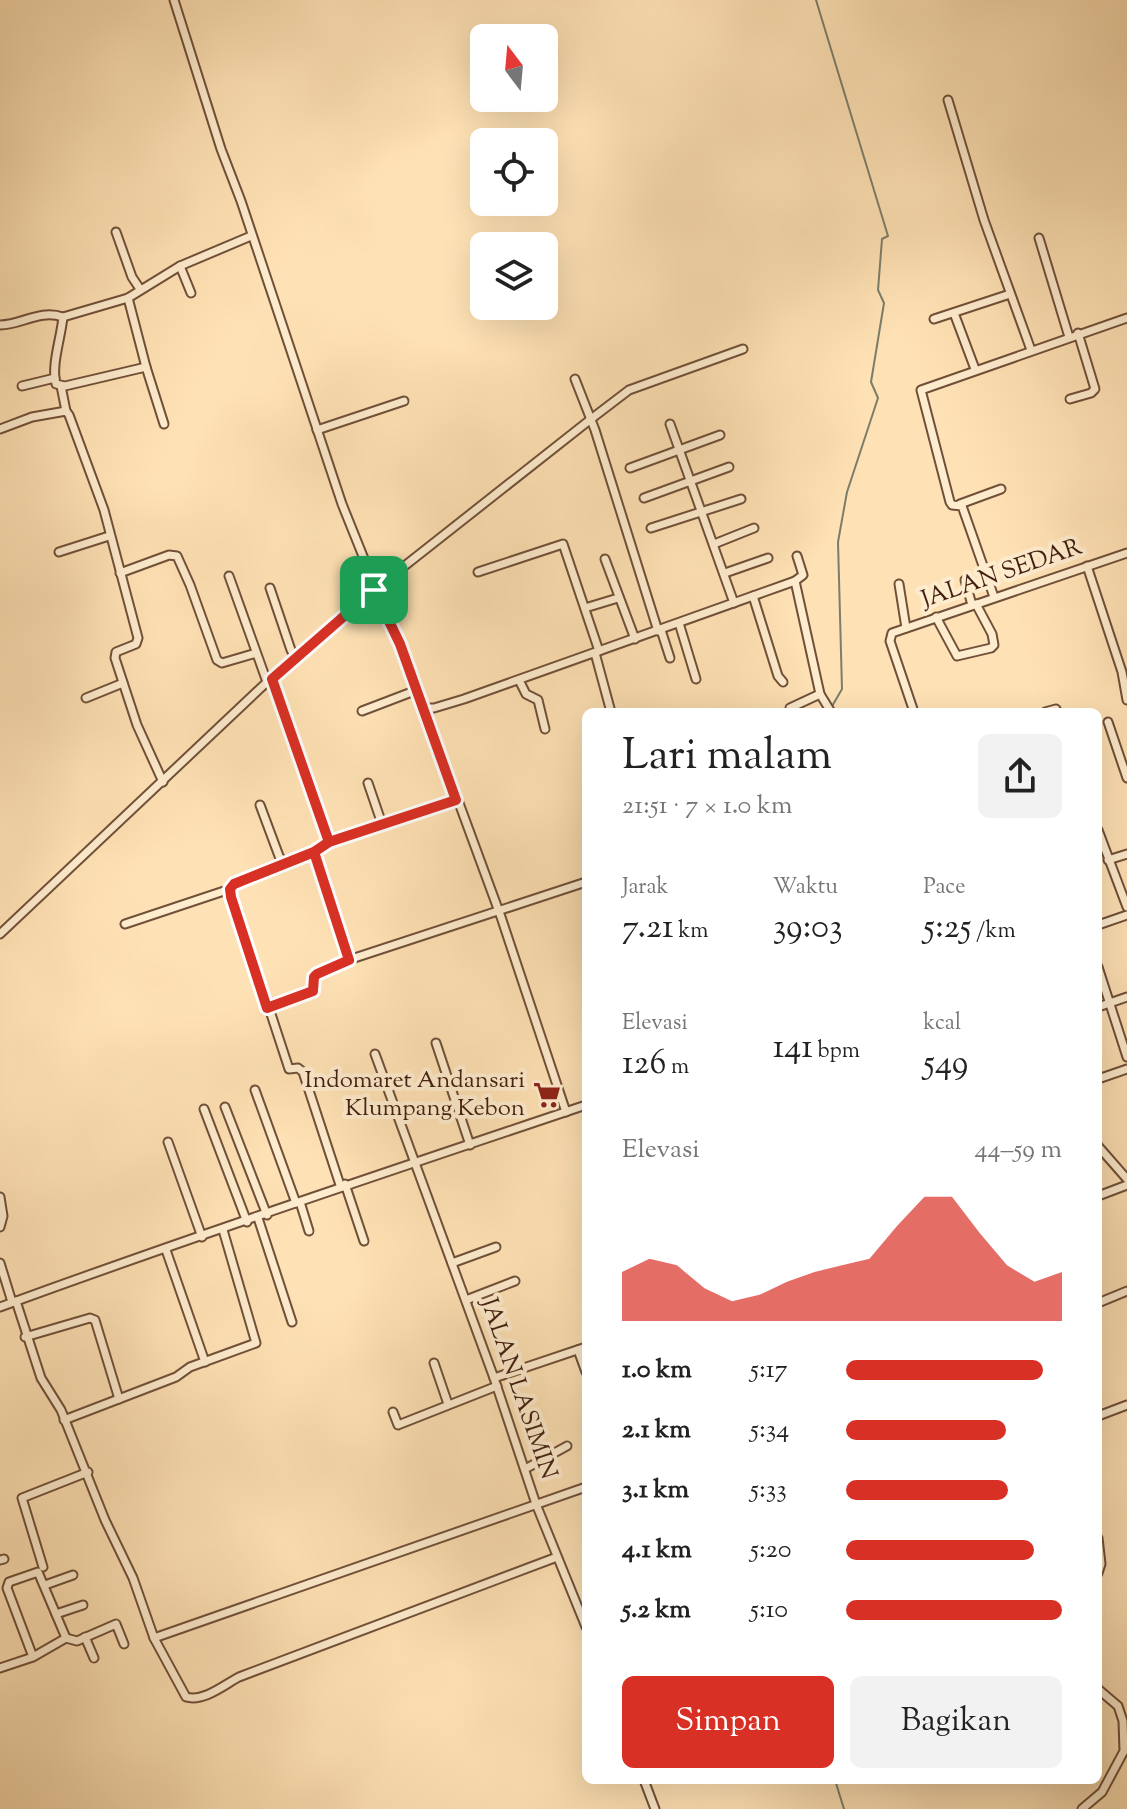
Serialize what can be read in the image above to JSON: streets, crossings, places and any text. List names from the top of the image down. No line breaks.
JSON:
{"streets":{"street":["JALAN SEDAR","JALAN LASIMIN"]},"places":{"supermarket":["Indomaret Andansari Klumpang Kebon"]},"north":"top","page":{"heading":["Lari malam","21:51 · 7 × 1.0 km"],"stats":[["Jarak","7.21 km"],["Waktu","39:03"],["Pace","5:25 /km"],["Elevasi","126 m"],["141 bpm"],["kcal","549"]],"chart":["Elevasi","44–59 m"],"list":[{"name":"1.0 km","note":"5:17"},{"name":"2.1 km","note":"5:34"},{"name":"3.1 km","note":"5:33"},{"name":"4.1 km","note":"5:20"},{"name":"5.2 km","note":"5:10"}],"buttons":["Simpan","Bagikan"]}}
